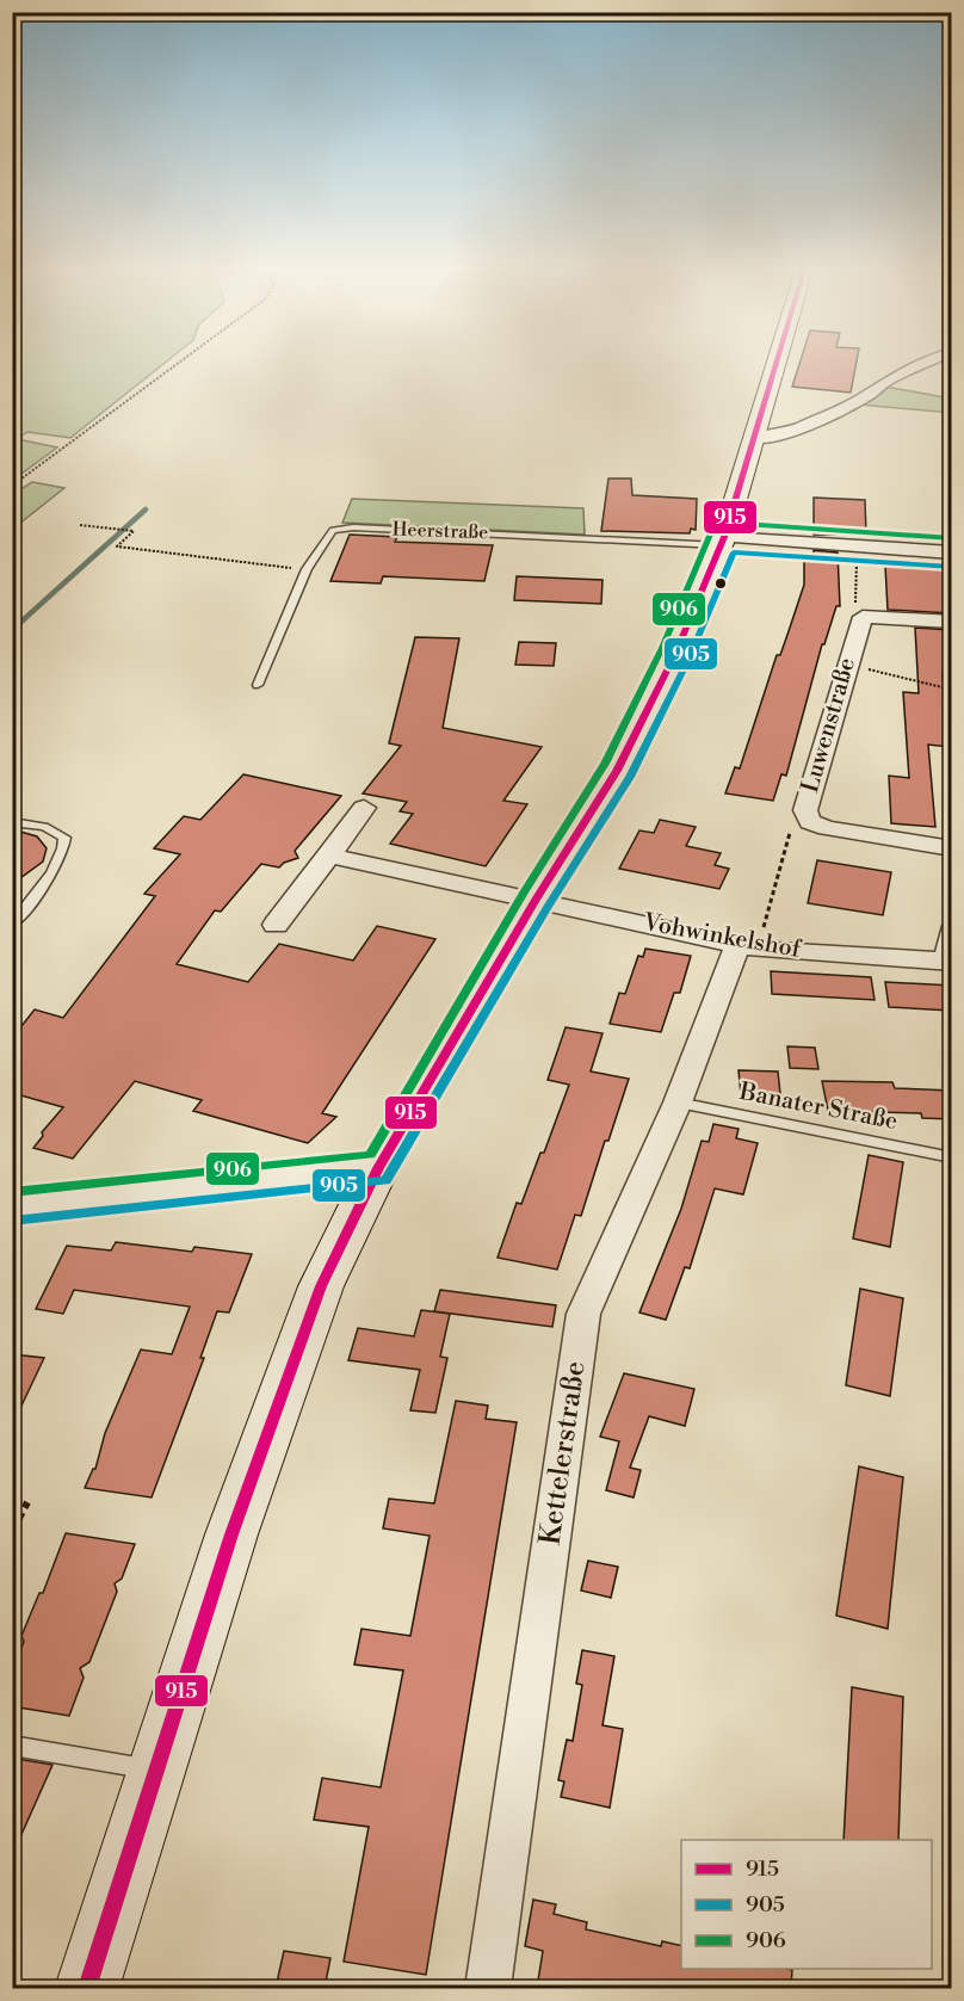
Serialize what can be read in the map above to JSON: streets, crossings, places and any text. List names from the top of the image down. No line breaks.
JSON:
{"streets":{"street":["Luwenstraße","Vohwinkelshof","Kettelerstraße"],"lane":["Heerstraße","Banater Straße"]},"crossings":[["Vohwinkelshof","Kettelerstraße"],["Banater Straße","Kettelerstraße"]],"lines":["transit line 915","transit line 906","transit line 905"],"legend":["915","905","906"]}
